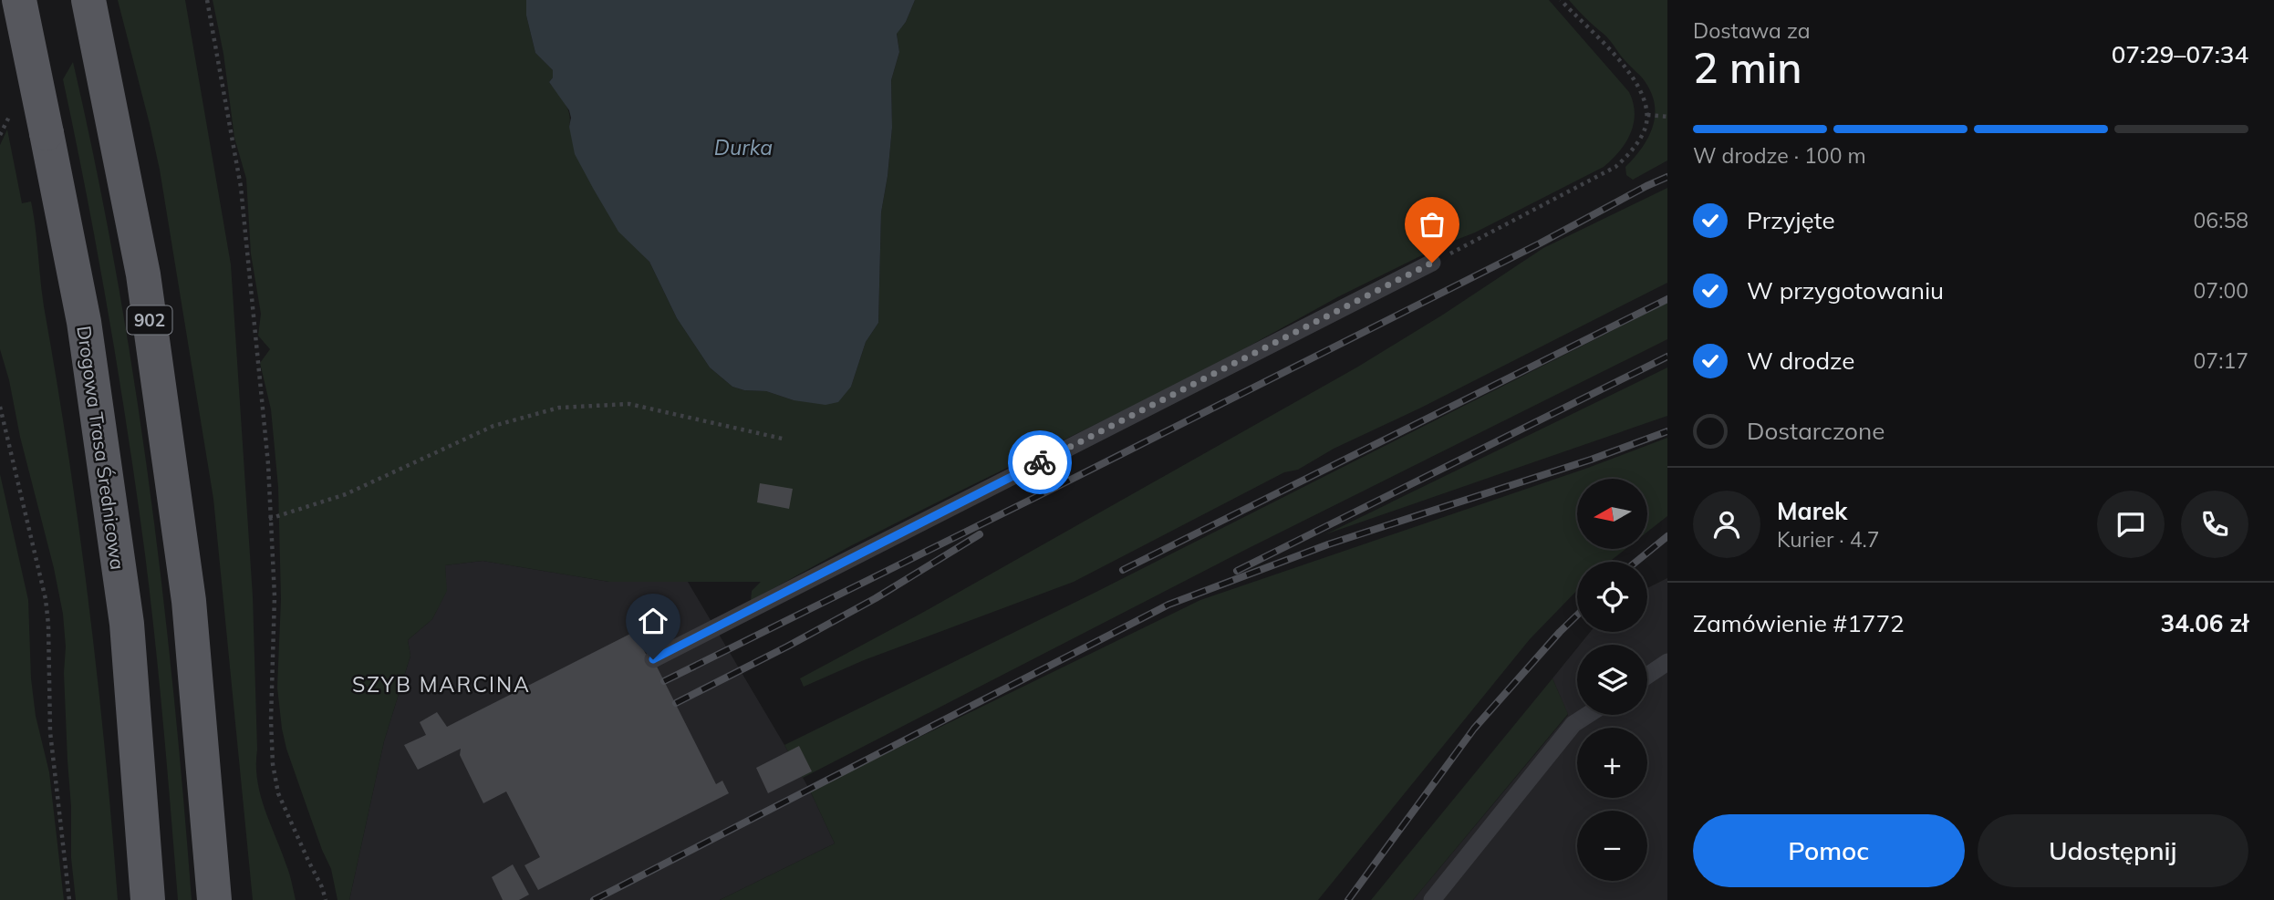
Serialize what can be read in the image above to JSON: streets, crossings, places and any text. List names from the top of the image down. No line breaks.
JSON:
{"streets":{"main road":["902","Drogowa Trasa Średnicowa"]},"districts":["SZYB MARCINA"],"water":["Durka"],"north":"left","page":{"heading":["2 min","Dostawa za","07:29–07:34"],"panel":["Marek","Kurier · 4.7","Zamówienie #1772","34.06 zł"],"bar":"W drodze · 100 m","list":[["Przyjęte","06:58"],["W przygotowaniu","07:00"],["W drodze","07:17"],"Dostarczone"],"map_buttons":["+","−"],"buttons":["Pomoc","Udostępnij"]}}
